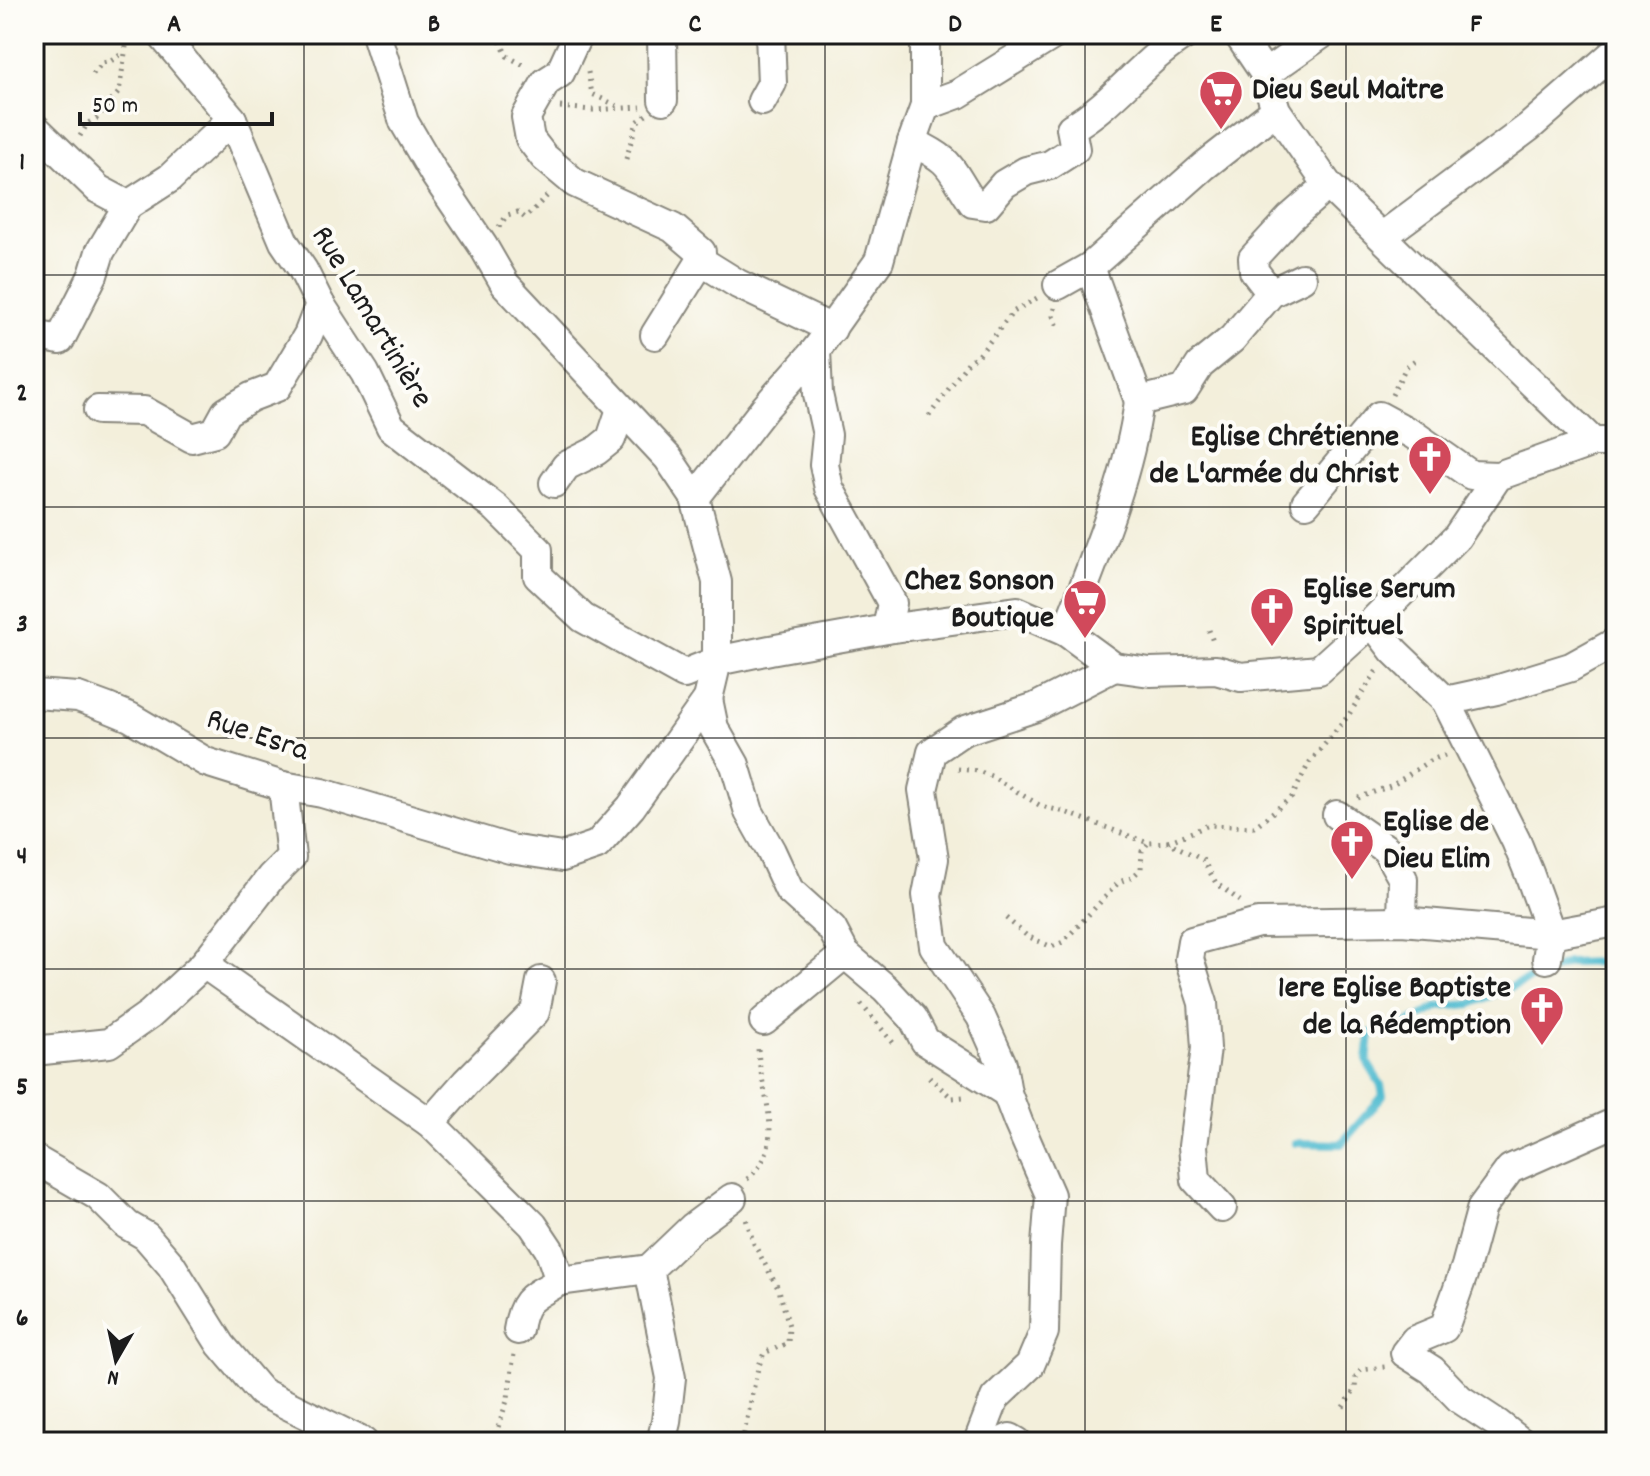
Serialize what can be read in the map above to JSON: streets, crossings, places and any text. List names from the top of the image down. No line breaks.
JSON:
{"streets":{"street":["Rue Lamartinière","Rue Esra"]},"places":{"supermarket":["Dieu Seul Maitre","Chez Sonson Boutique"],"church":["Eglise Chrétienne de L'armée du Christ","Eglise Serum Spirituel","Eglise de Dieu Elim","1ere Eglise Baptiste de la Rédemption"]},"scale_bar":"50 m","north":"bottom","grid":{"columns":["A","B","C","D","E","F"],"rows":["1","2","3","4","5","6"]}}
